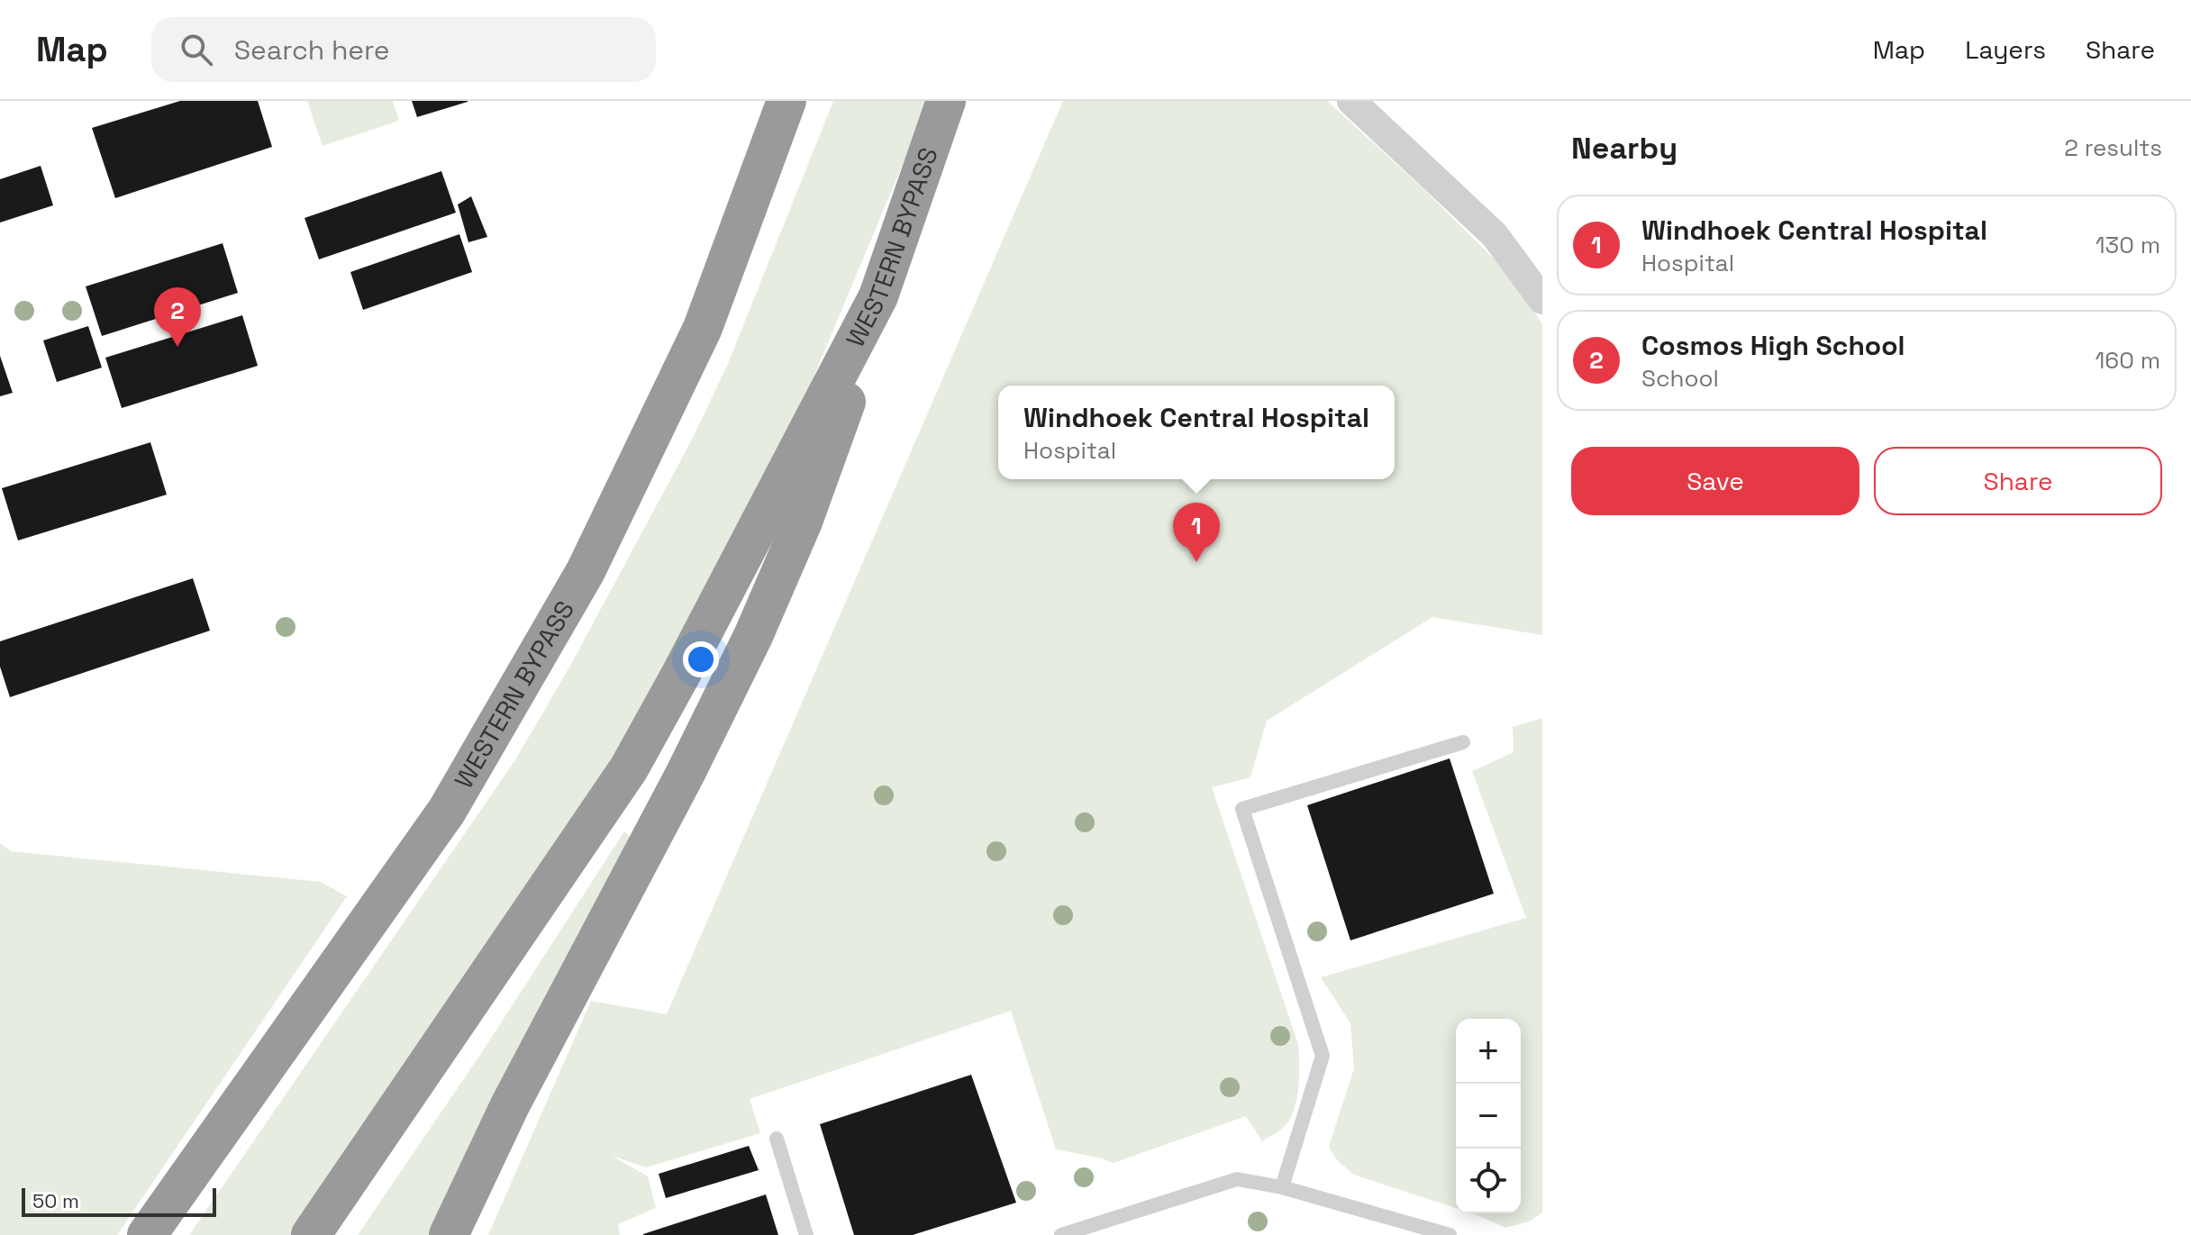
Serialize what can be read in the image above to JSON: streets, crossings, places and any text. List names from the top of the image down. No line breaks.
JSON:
{"streets":{"highway":["WESTERN BYPASS"]},"scale_bar":"50 m","page":{"header":"Map","search":"Search here","nav":["Map","Layers","Share"],"heading":["Nearby","2 results"],"list":[{"mark":"1","name":"Windhoek Central Hospital","note":"Hospital","value":"130 m"},{"mark":"2","name":"Cosmos High School","note":"School","value":"160 m"}],"pins":["2","1"],"popup":["Windhoek Central Hospital","Hospital"],"buttons":["Save","Share"],"map_buttons":["+","−"],"scale":"50 m"}}
